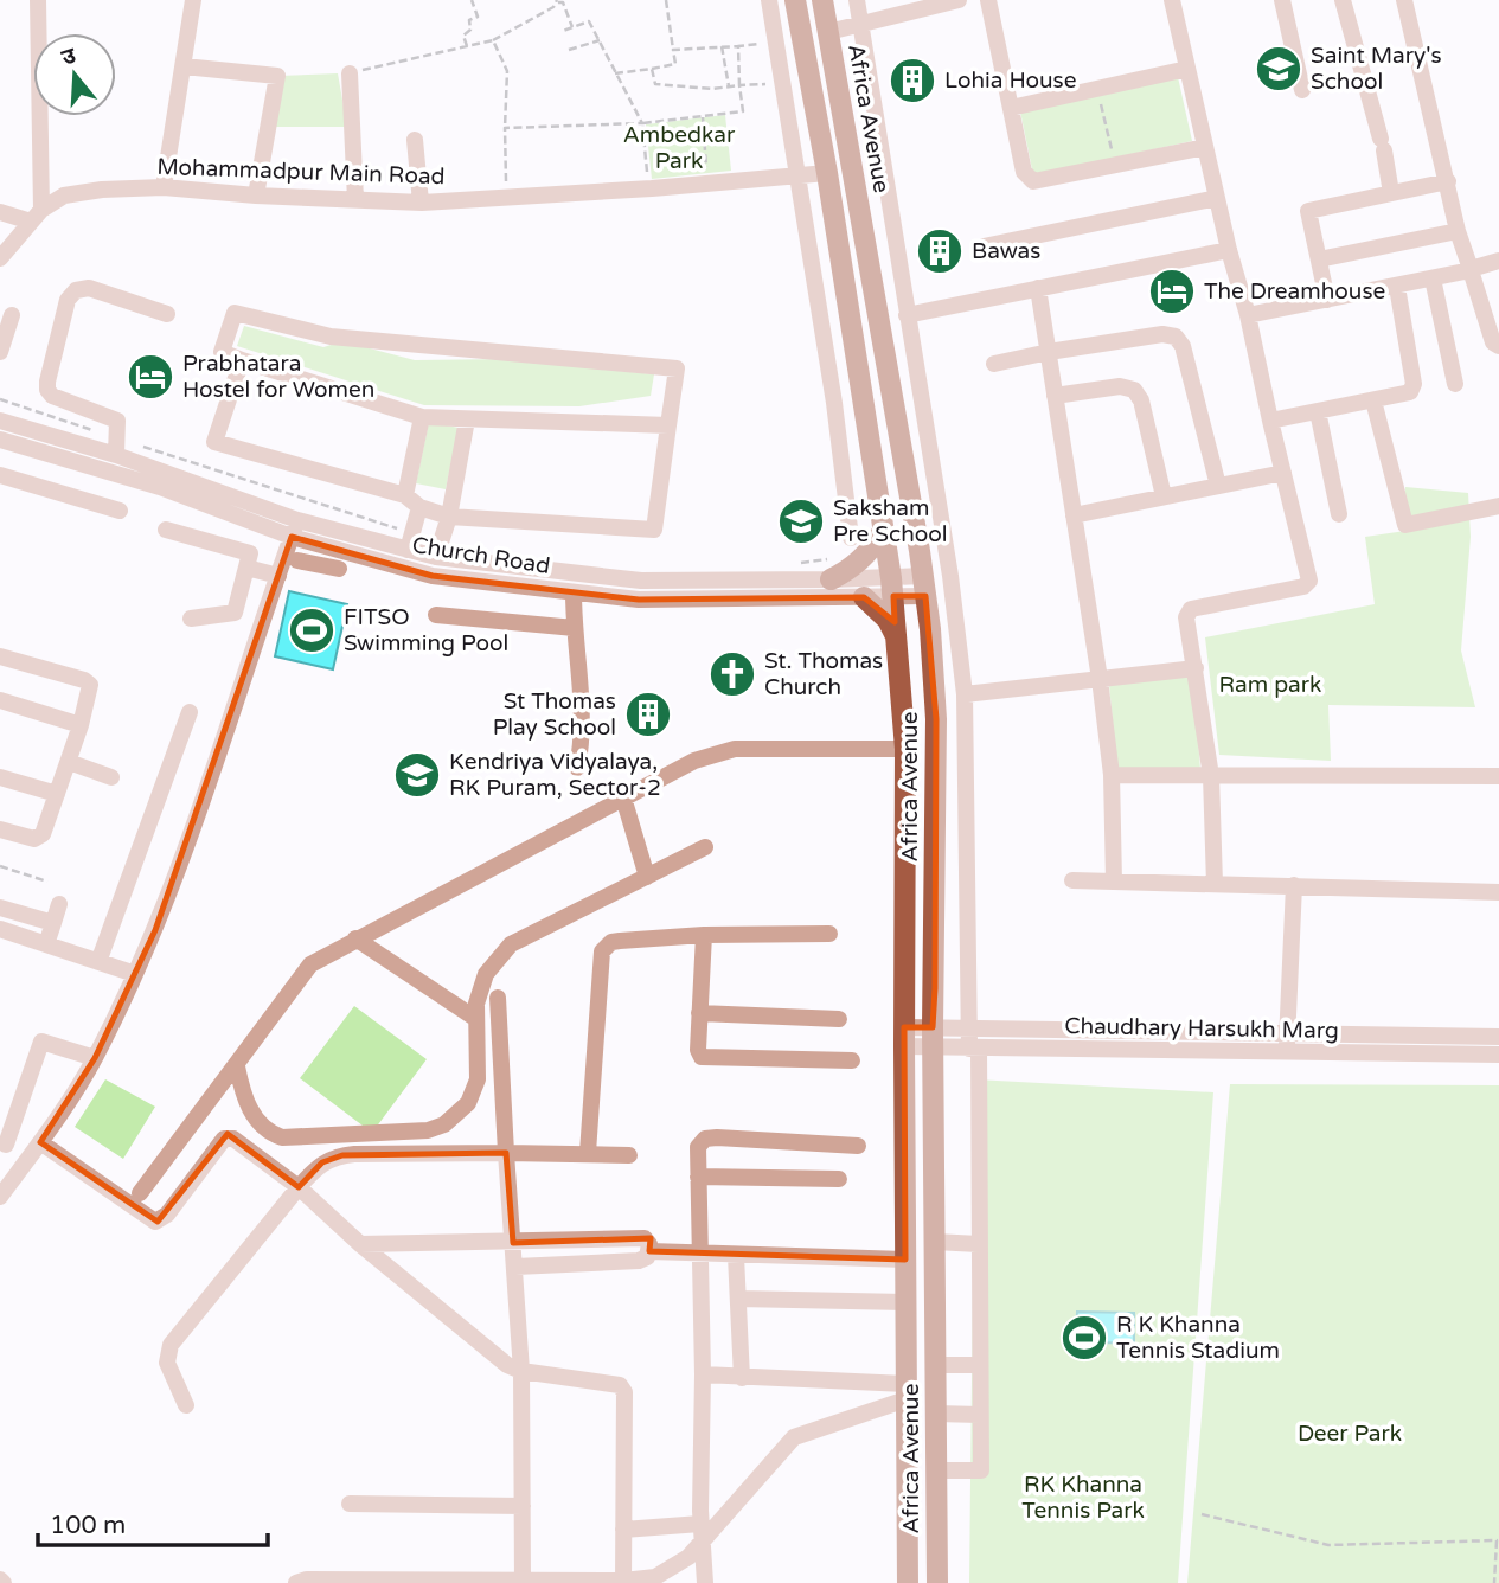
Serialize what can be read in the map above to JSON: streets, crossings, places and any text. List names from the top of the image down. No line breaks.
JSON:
{"streets":{"main road":["Africa Avenue"],"street":["Mohammadpur Main Road","Church Road","Chaudhary Harsukh Marg"]},"crossings":[["Africa Avenue","Mohammadpur Main Road"],["Africa Avenue","Church Road"],["Africa Avenue","Chaudhary Harsukh Marg"]],"parks":["Ambedkar Park","Ram park","Deer Park","RK Khanna Tennis Park"],"places":{"school or university":["Saint Mary's School","Saksham Pre School","Kendriya Vidyalaya, RK Puram, Sector-2"],"building":["Lohia House","Bawas","St Thomas Play School"],"hotel":["The Dreamhouse","Prabhatara Hostel for Women"],"sports":["FITSO Swimming Pool","R K Khanna Tennis Stadium"],"church":["St. Thomas Church"]},"scale_bar":"100 m","north":"top"}
